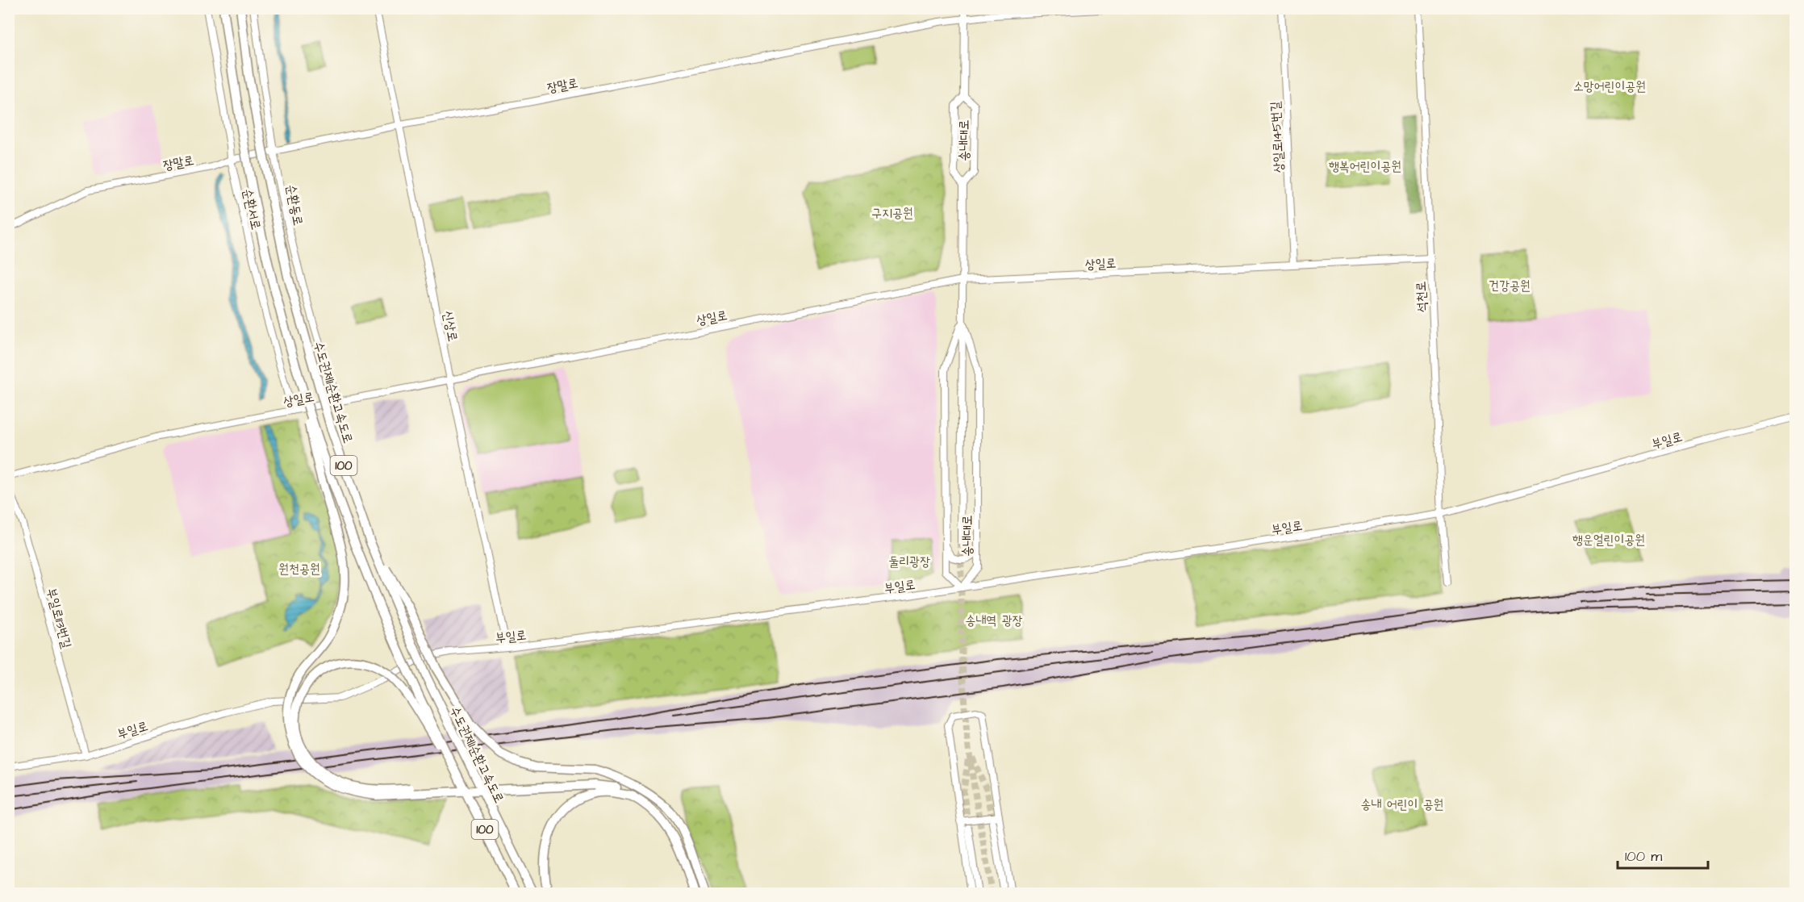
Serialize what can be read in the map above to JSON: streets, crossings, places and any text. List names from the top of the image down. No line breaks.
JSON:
{"streets":{"highway":["수도권제1순환고속도로","100"],"street":["장말로","상일로145번길","송내대로","순환동로","순환서로","상일로","석천로","신상로","부일로","부일로113번길"]},"crossings":[["장말로","송내대로"],["장말로","순환동로"],["장말로","순환서로"],["장말로","신상로"],["상일로145번길","상일로"],["송내대로","상일로"],["송내대로","부일로"],["순환동로","상일로"],["순환서로","상일로"],["상일로","석천로"],["상일로","신상로"],["석천로","부일로"],["신상로","부일로"],["부일로","부일로113번길"]],"parks":["소망어린이공원","행복어린이공원","구지공원","건강공원","행운얼린이공원","둘리광장","원천공원","송내역 광장","송내 어린이 공원"],"scale_bar":"100 m"}
